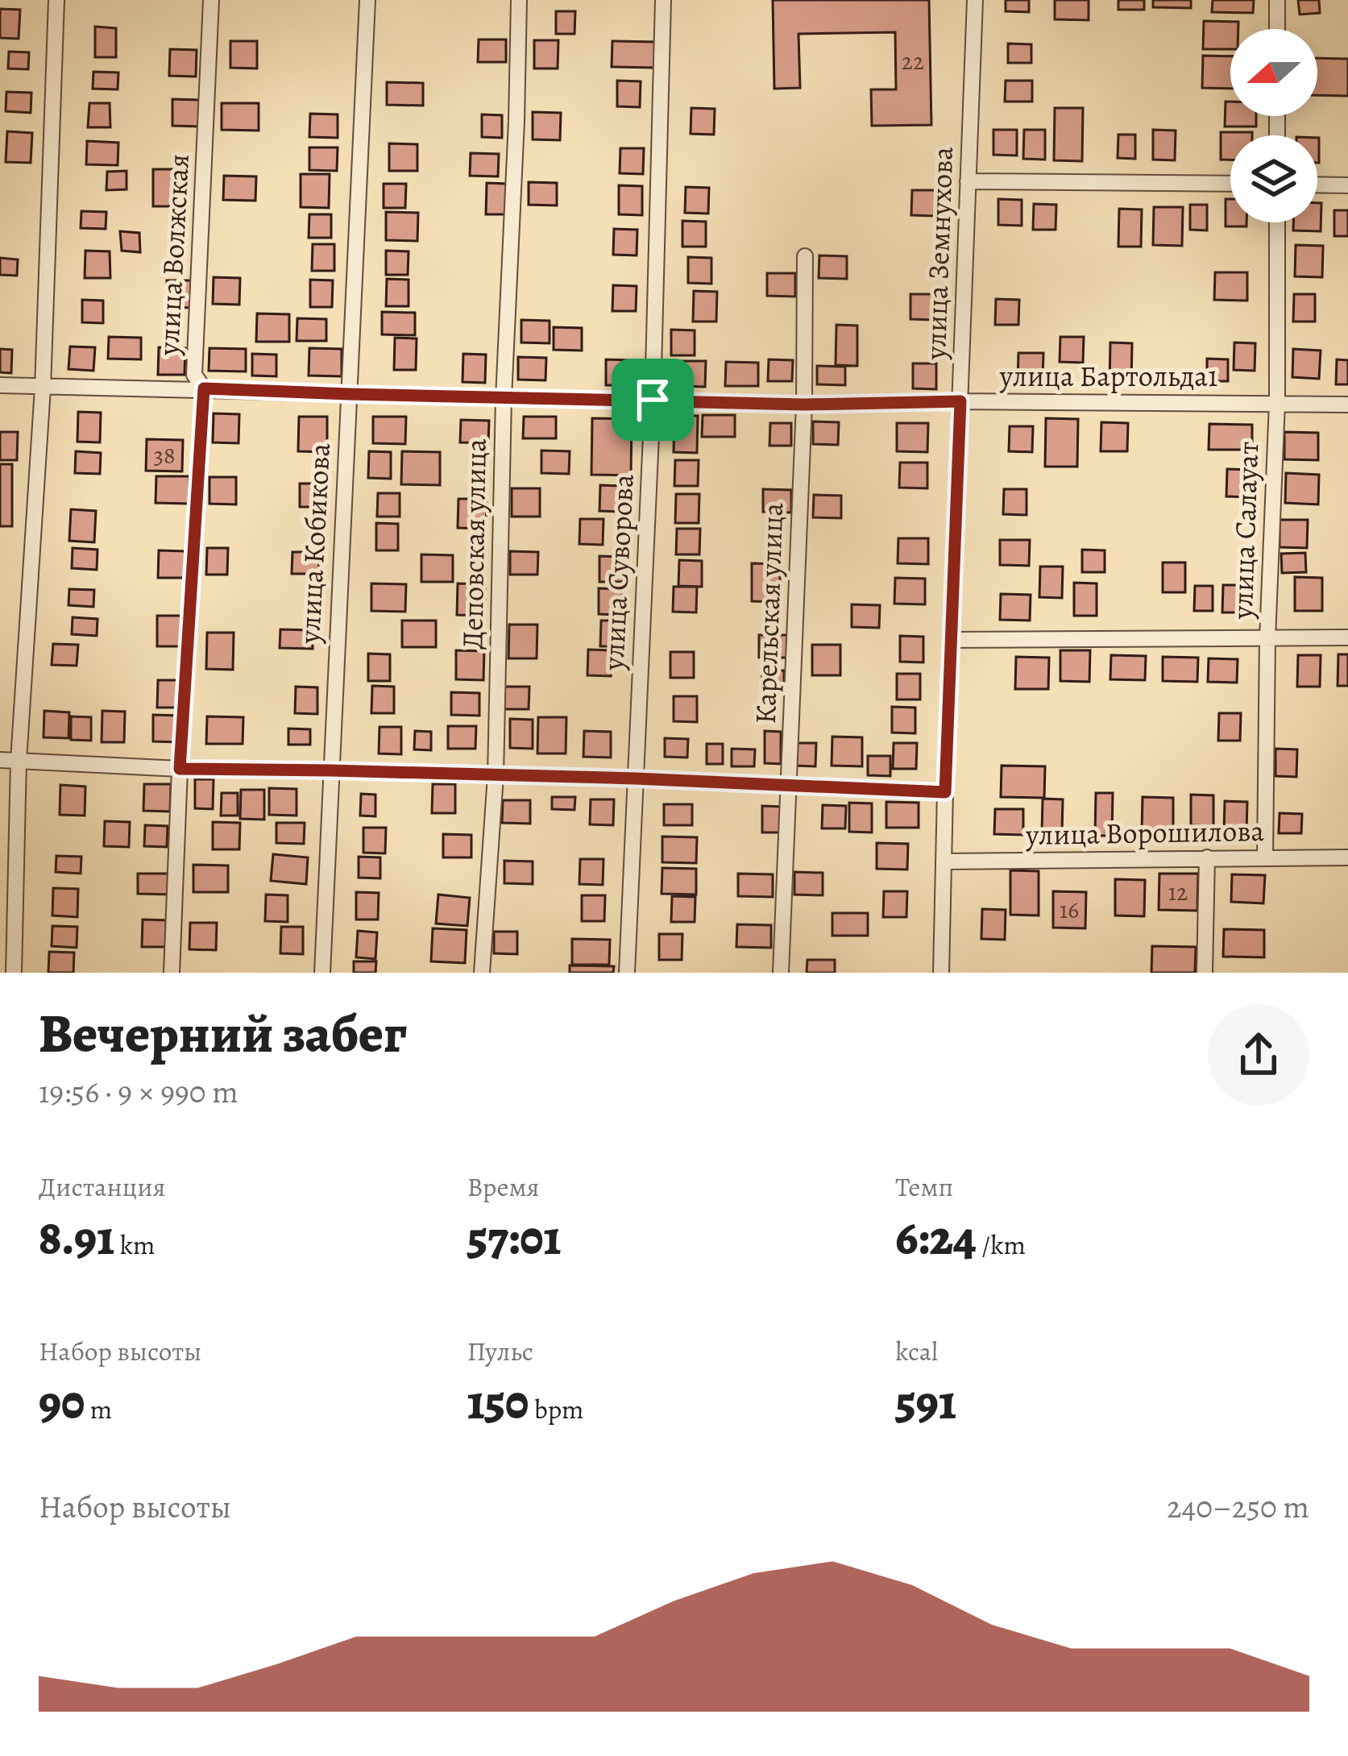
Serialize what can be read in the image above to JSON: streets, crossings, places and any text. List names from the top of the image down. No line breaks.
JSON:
{"streets":{"street":["улица Земнухова","улица Волжская","улица Бартольда1","улица Салауат","улица Кобикова","Деповская улица","улица Суворова","Карельская улица","улица Ворошилова"]},"crossings":[["улица Земнухова","улица Бартольда1"],["улица Земнухова","улица Ворошилова"],["улица Волжская","улица Бартольда1"],["улица Бартольда1","улица Салауат"],["улица Бартольда1","улица Кобикова"],["улица Бартольда1","Деповская улица"],["улица Бартольда1","улица Суворова"],["улица Бартольда1","Карельская улица"],["улица Салауат","улица Ворошилова"]],"house_numbers":["22","38","12","16"],"north":"left","page":{"heading":["Вечерний забег","19:56 · 9 × 990 m"],"stats":[["Дистанция","8.91 km"],["Время","57:01"],["Темп","6:24 /km"],["Набор высоты","90 m"],["Пульс","150 bpm"],["kcal","591"]],"chart":["Набор высоты","240–250 m"]}}
